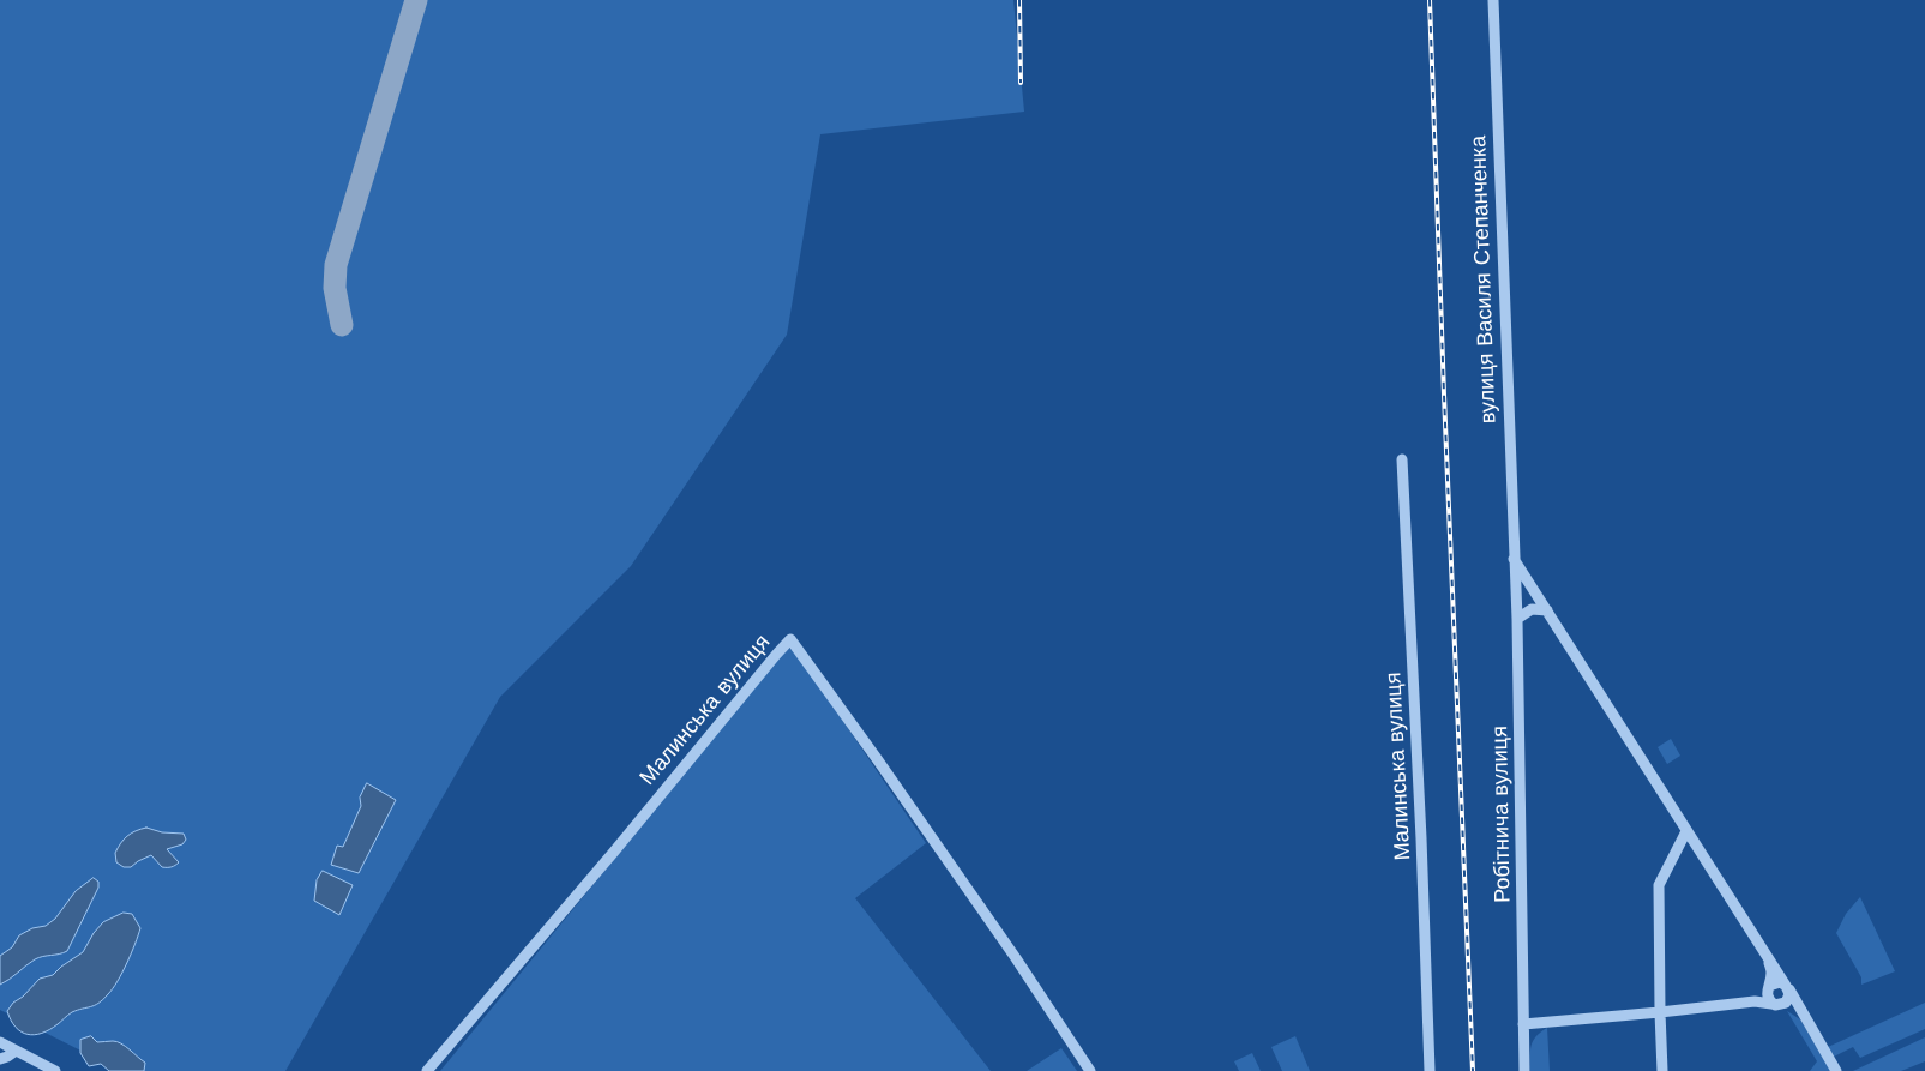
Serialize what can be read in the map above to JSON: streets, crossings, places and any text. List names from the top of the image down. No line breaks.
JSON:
{"streets":{"street":["вулиця Василя Степанченка","Малинська вулиця","Робітнича вулиця"]},"crossings":[["вулиця Василя Степанченка","Робітнича вулиця"]]}
